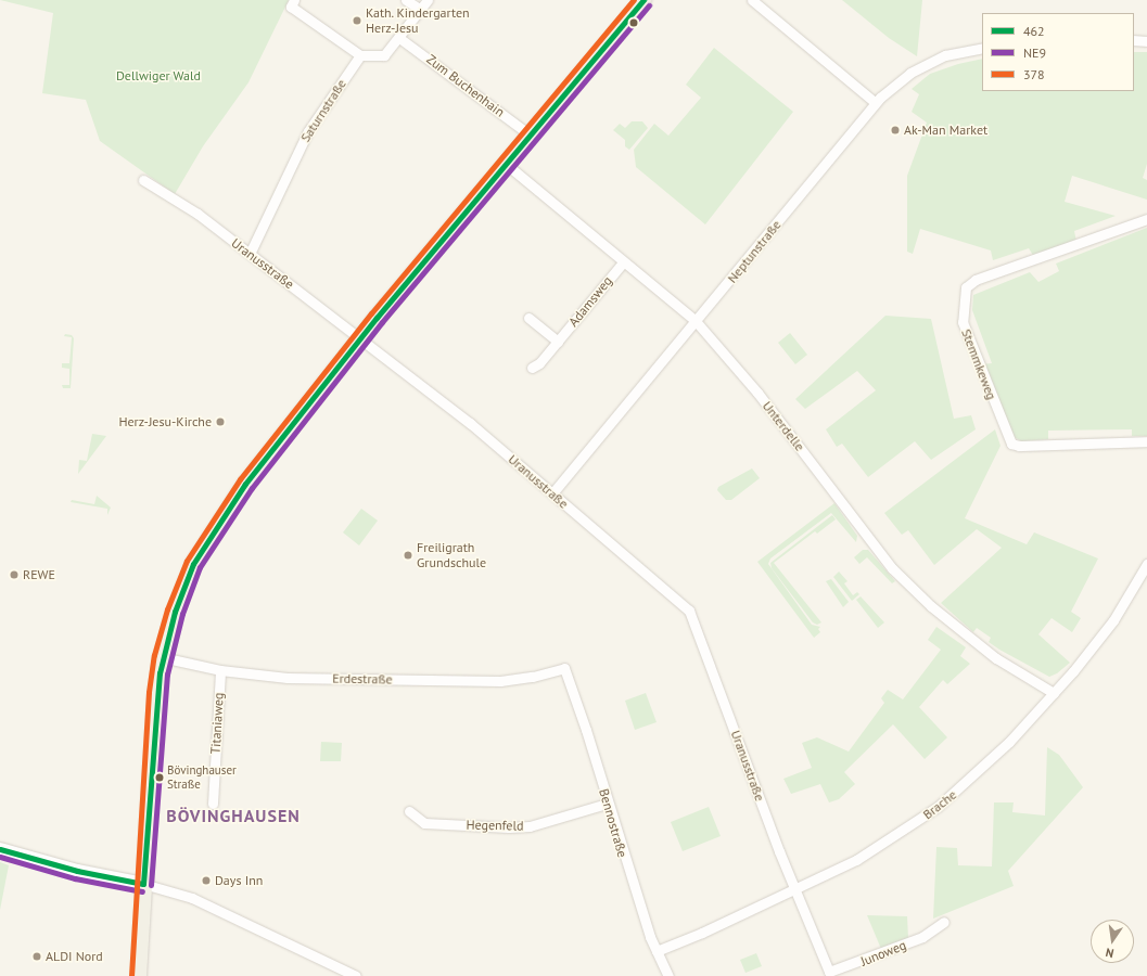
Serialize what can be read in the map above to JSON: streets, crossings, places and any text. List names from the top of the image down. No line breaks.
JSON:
{"streets":{"street":["Zum Buchenhain","Saturnstraße","Neptunstraße","Uranusstraße","Adamsweg","Stemmkeweg","Unterdelle","Erdestraße","Titaniaweg","Brache","Bennostraße","Hegenfeld","Junoweg"]},"crossings":[["Saturnstraße","Uranusstraße"],["Neptunstraße","Uranusstraße"],["Neptunstraße","Unterdelle"],["Uranusstraße","Brache"],["Uranusstraße","Junoweg"],["Adamsweg","Unterdelle"],["Unterdelle","Brache"],["Erdestraße","Titaniaweg"],["Erdestraße","Bennostraße"],["Brache","Bennostraße"],["Brache","Junoweg"],["Bennostraße","Hegenfeld"]],"districts":["BÖVINGHAUSEN"],"parks":["Dellwiger Wald"],"places":["Kath. Kindergarten Herz-Jesu","Ak-Man Market","Herz-Jesu-Kirche","Freiligrath Grundschule","REWE","Bövinghauser Straße","Days Inn","ALDI Nord"],"lines":["transit line 462","transit line 378","transit line NE9"],"legend":["462","NE9","378"],"north":"bottom"}
